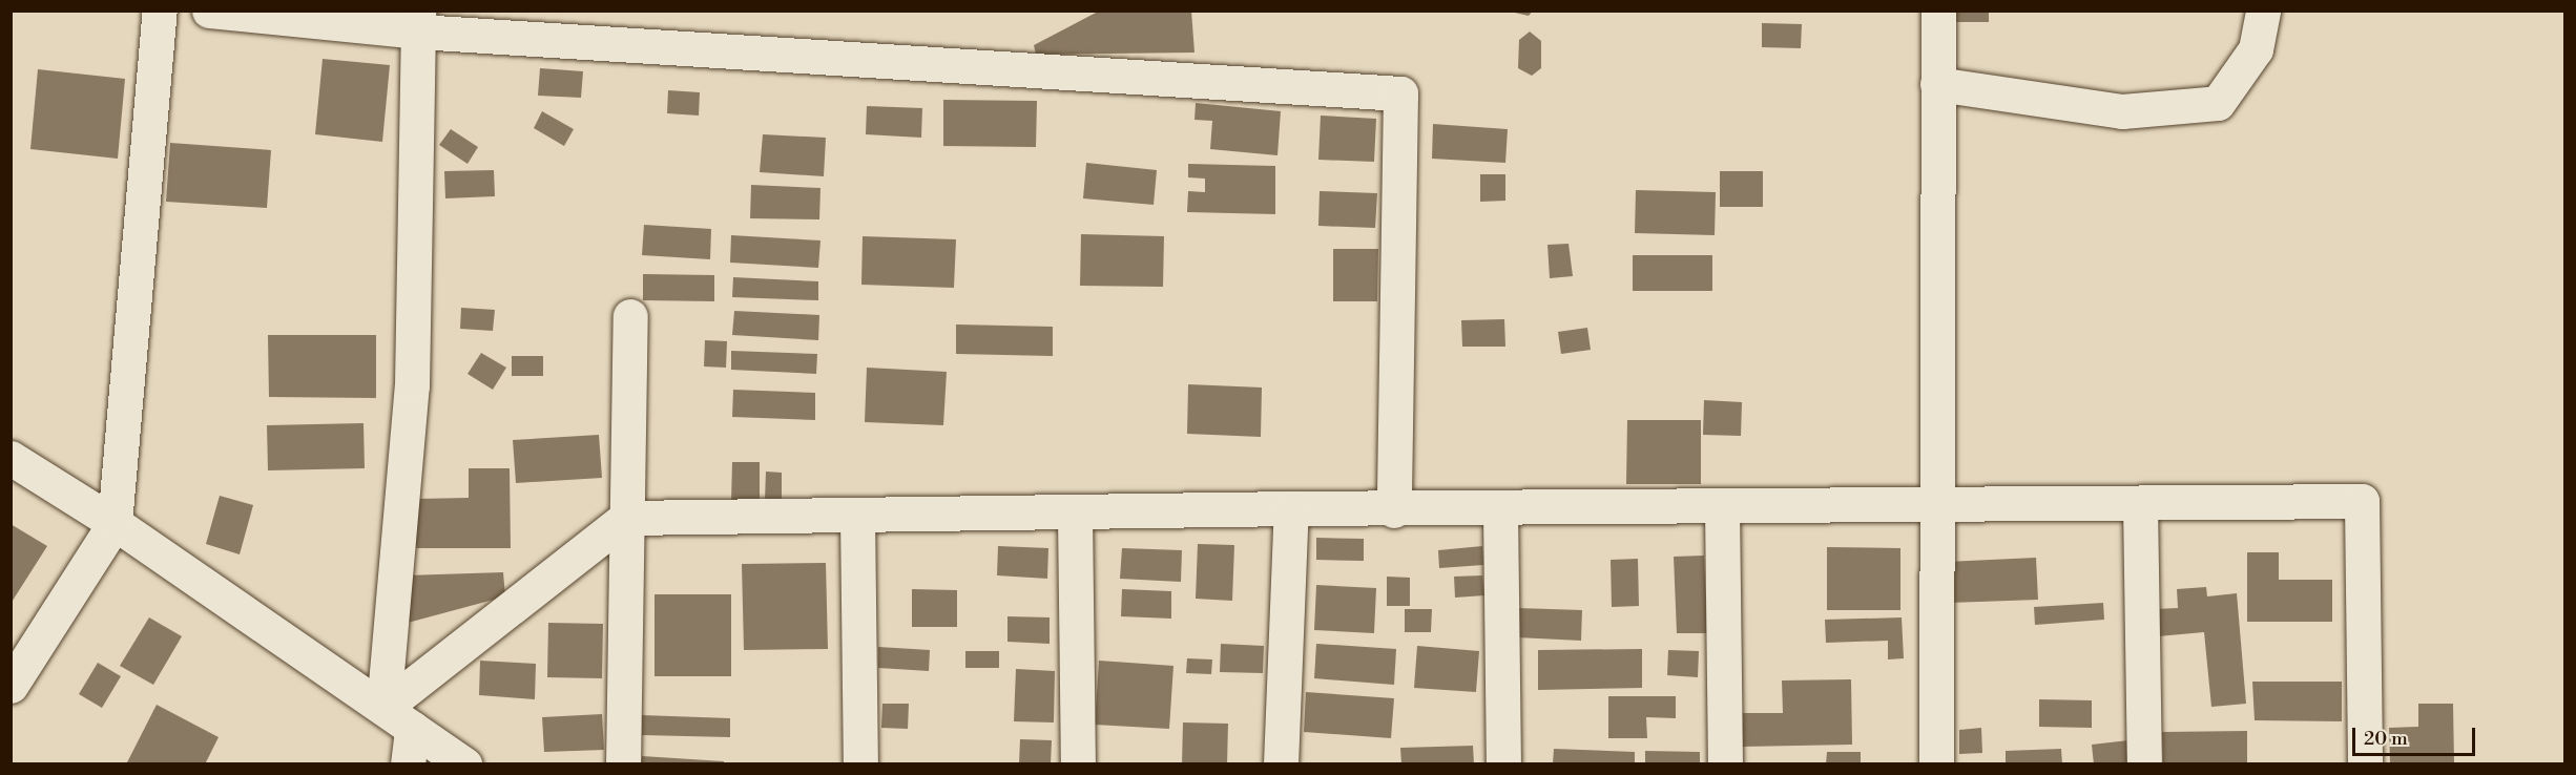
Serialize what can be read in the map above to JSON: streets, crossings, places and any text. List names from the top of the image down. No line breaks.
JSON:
{"scale_bar":"20 m"}
